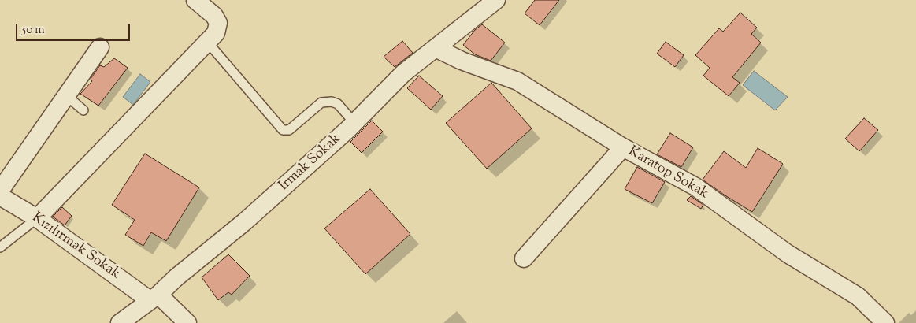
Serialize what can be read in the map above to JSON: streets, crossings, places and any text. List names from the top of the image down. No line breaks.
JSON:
{"streets":{"street":["Irmak Sokak","Karatop Sokak","Kızılırmak Sokak"]},"crossings":[["Irmak Sokak","Karatop Sokak"],["Irmak Sokak","Kızılırmak Sokak"]],"scale_bar":"50 m"}
